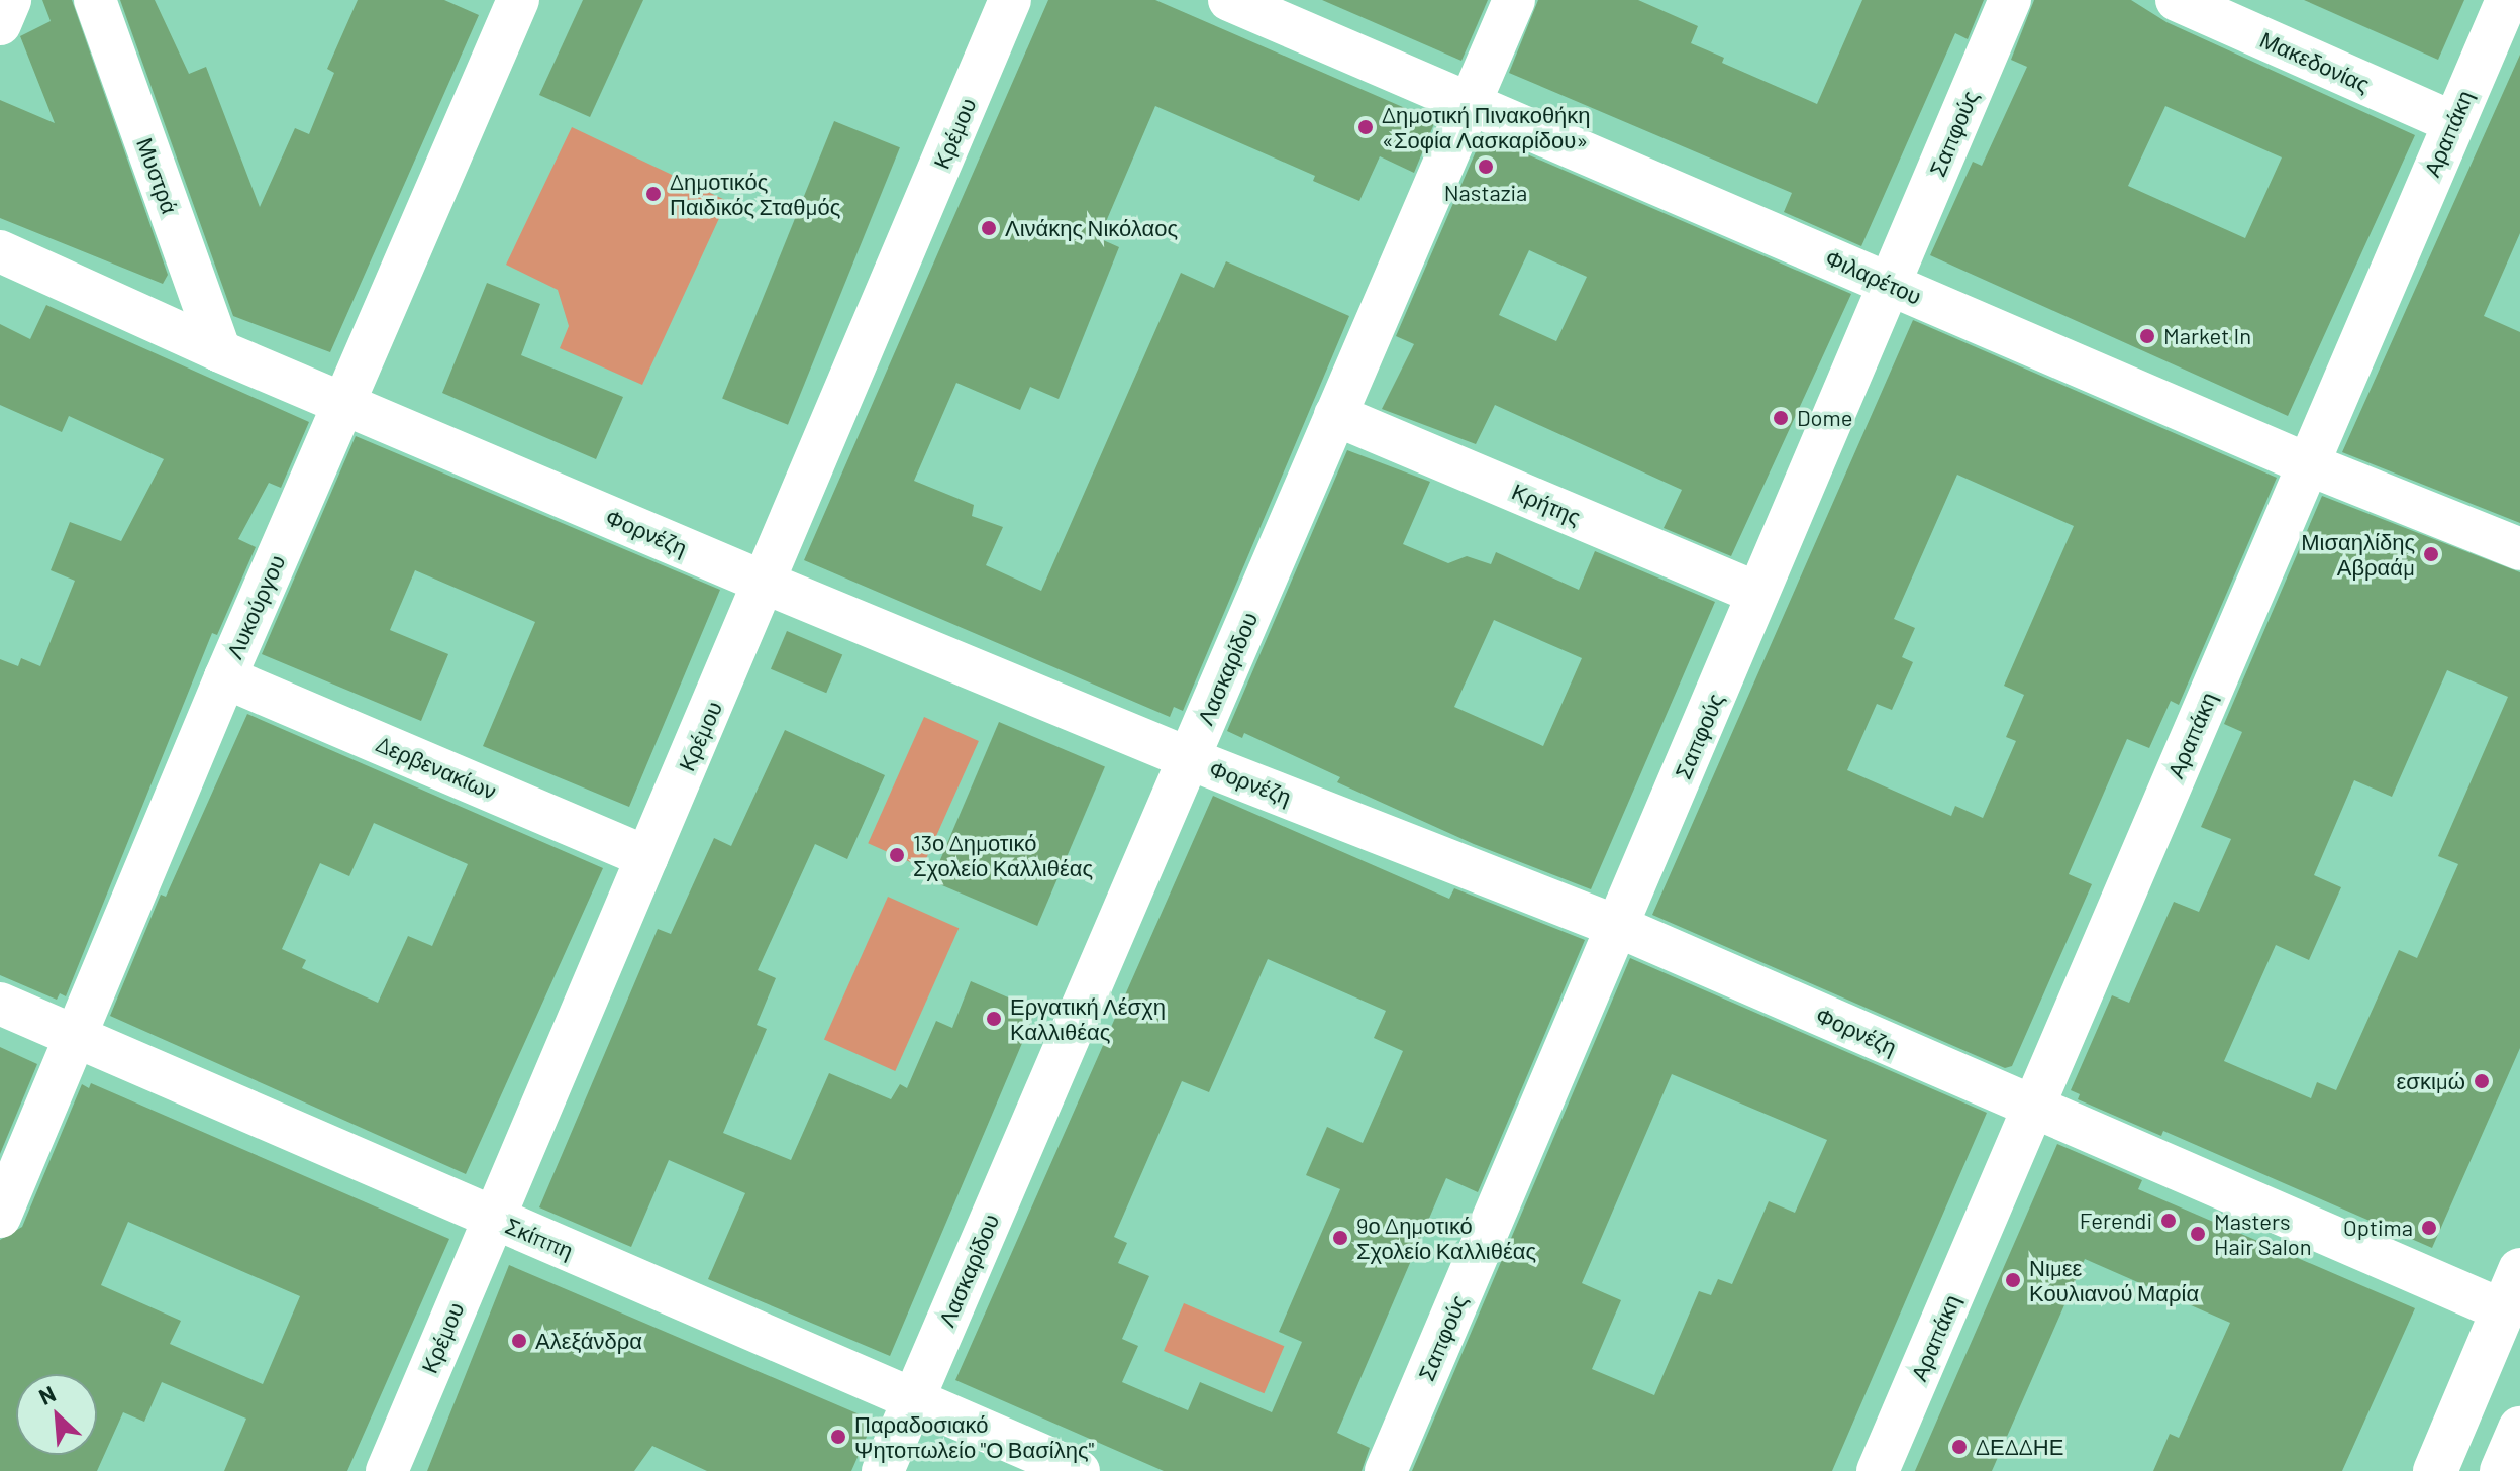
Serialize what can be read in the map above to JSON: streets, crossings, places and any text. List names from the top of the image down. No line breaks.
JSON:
{"streets":{"street":["Μακεδονίας","Κρέμου","Σαπφούς","Αραπάκη","Μυστρά","Φιλαρέτου","Κρήτης","Φορνέζη","Λυκούργου","Λασκαρίδου","Δερβενακίων","Σκίππη"]},"crossings":[["Μακεδονίας","Αραπάκη"],["Κρέμου","Φορνέζη"],["Κρέμου","Δερβενακίων"],["Κρέμου","Σκίππη"],["Σαπφούς","Φιλαρέτου"],["Σαπφούς","Κρήτης"],["Σαπφούς","Φορνέζη"],["Αραπάκη","Φιλαρέτου"],["Αραπάκη","Φορνέζη"],["Μυστρά","Φορνέζη"],["Φιλαρέτου","Λασκαρίδου"],["Κρήτης","Λασκαρίδου"],["Φορνέζη","Λυκούργου"],["Φορνέζη","Λασκαρίδου"],["Λυκούργου","Δερβενακίων"],["Λυκούργου","Σκίππη"],["Λασκαρίδου","Σκίππη"]],"places":["Δημοτική Πινακοθήκη «Σοφία Λασκαρίδου»","Nastazia","Δημοτικός Παιδικός Σταθμός","Λινάκης Νικόλαος","Market In","Dome","Μισαηλίδης Αβραάμ","13ο Δημοτικό Σχολείο Καλλιθέας","Εργατική Λέσχη Καλλιθέας","εσκιμώ","Ferendi","Optima","Masters Hair Salon","9ο Δημοτικό Σχολείο Καλλιθέας","Νιμεε Κουλιανού Μαρία","Αλεξάνδρα","Παραδοσιακό Ψητοπωλείο \"Ο Βασίλης\"","ΔΕΔΔΗΕ"],"north":"top left"}
